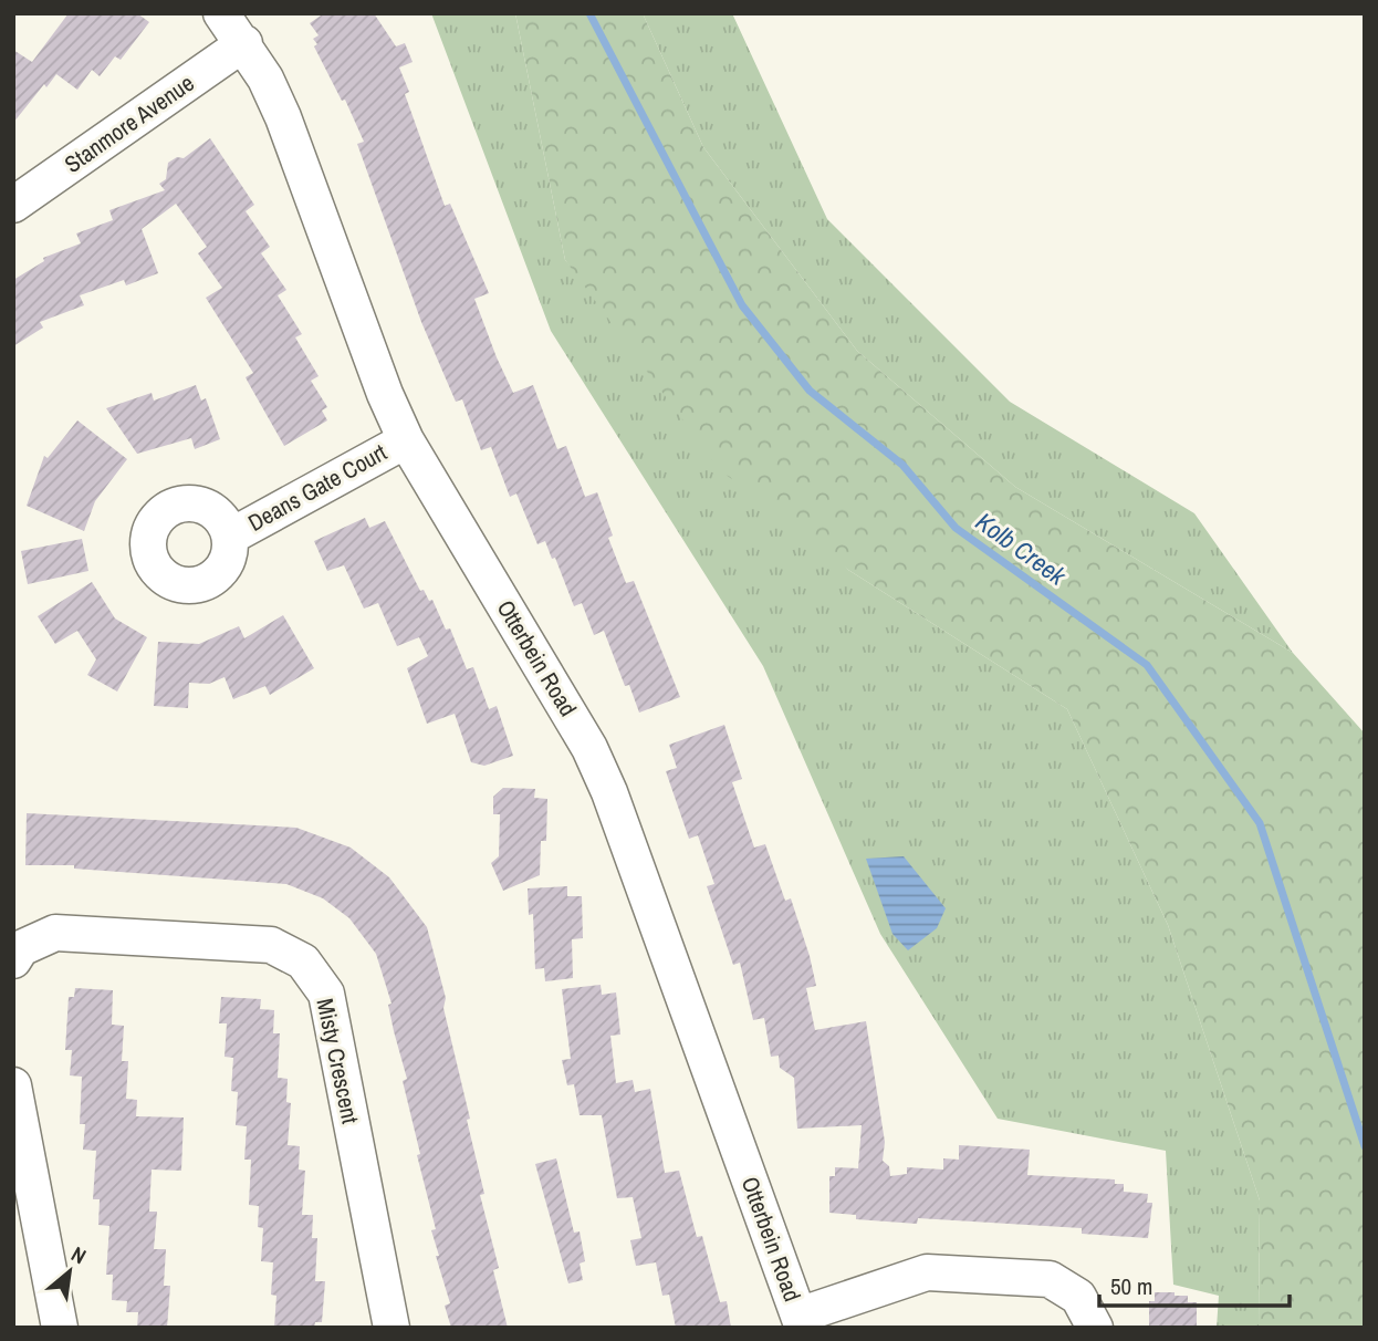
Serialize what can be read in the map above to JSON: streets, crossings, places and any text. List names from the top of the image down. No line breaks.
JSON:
{"streets":{"street":["Stanmore Avenue","Deans Gate Court","Otterbein Road","Misty Crescent"]},"crossings":[["Stanmore Avenue","Otterbein Road"],["Deans Gate Court","Otterbein Road"]],"water":["Kolb Creek"],"scale_bar":"50 m","north":"top right"}
